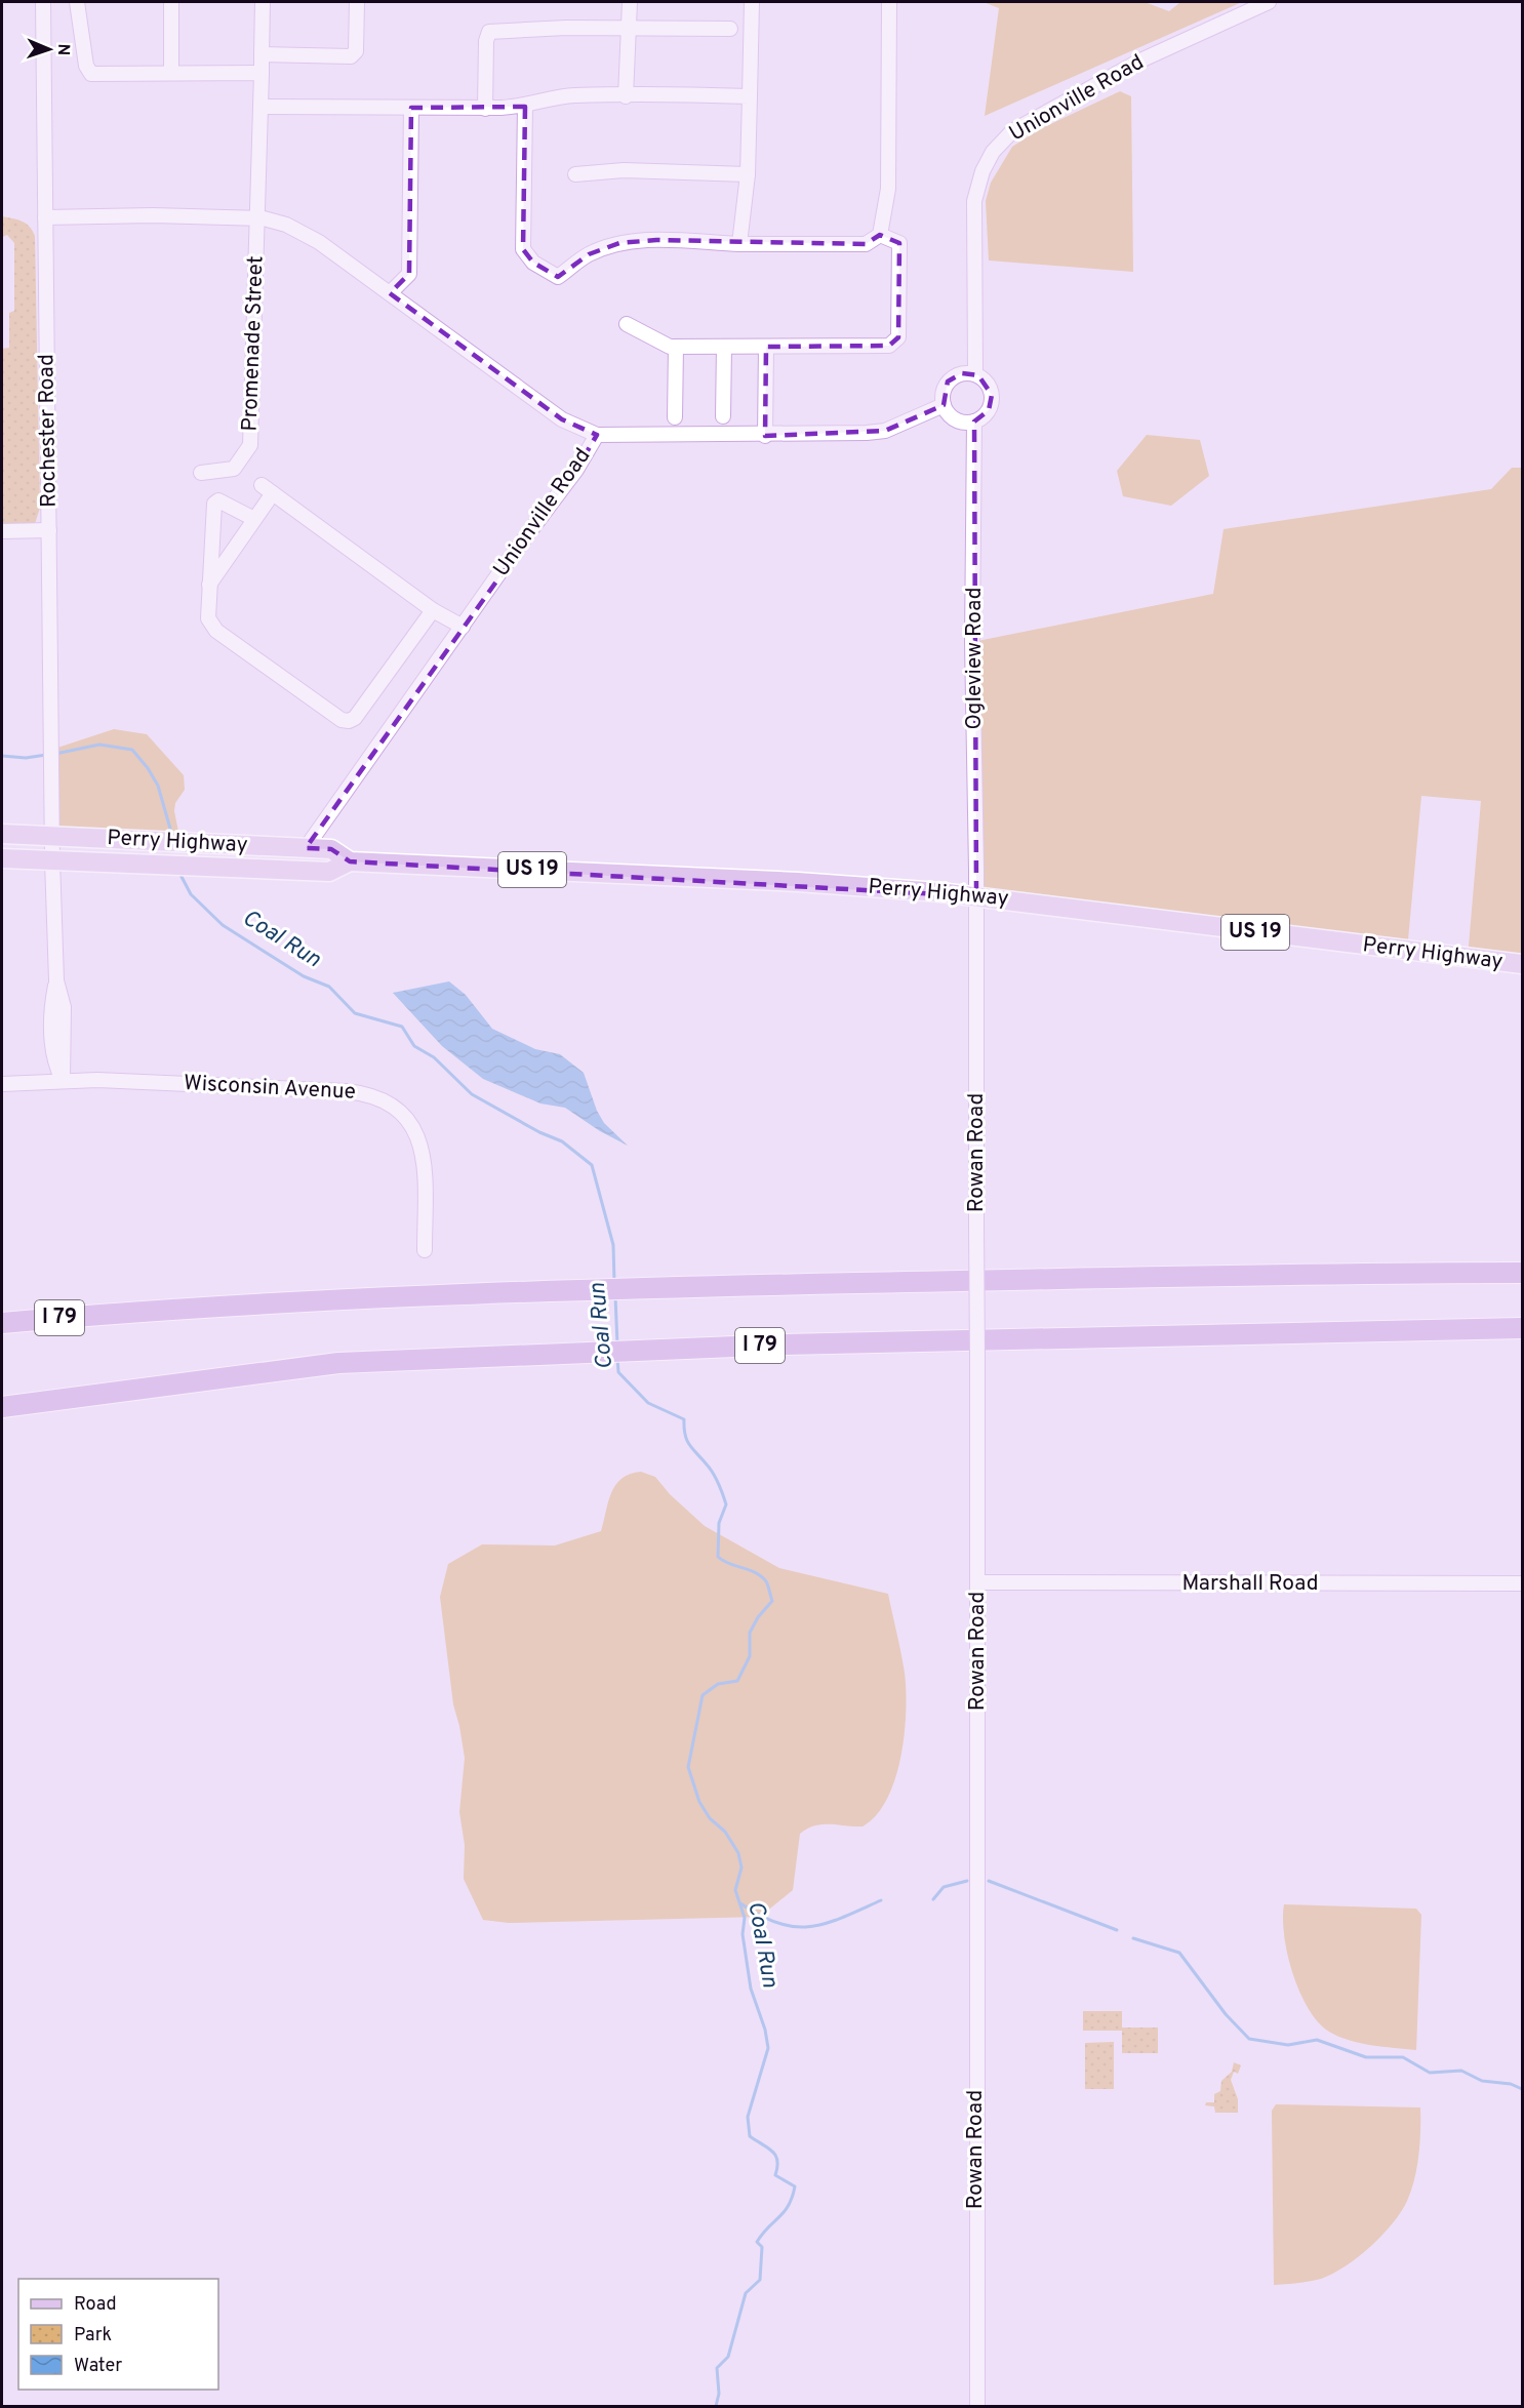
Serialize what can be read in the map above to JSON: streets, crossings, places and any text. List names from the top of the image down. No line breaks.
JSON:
{"streets":{"highway":["I 79"],"main road":["Perry Highway","US 19"],"street":["Unionville Road","Promenade Street","Rochester Road","Ogleview Road","Wisconsin Avenue","Rowan Road","Marshall Road"]},"crossings":[["Unionville Road","Ogleview Road"],["Unionville Road","Perry Highway"],["Rochester Road","Perry Highway"],["Ogleview Road","Perry Highway"],["Ogleview Road","Rowan Road"],["Perry Highway","Rowan Road"],["Rowan Road","Marshall Road"]],"water":["Coal Run"],"legend":["Road","Park","Water"],"north":"right"}
